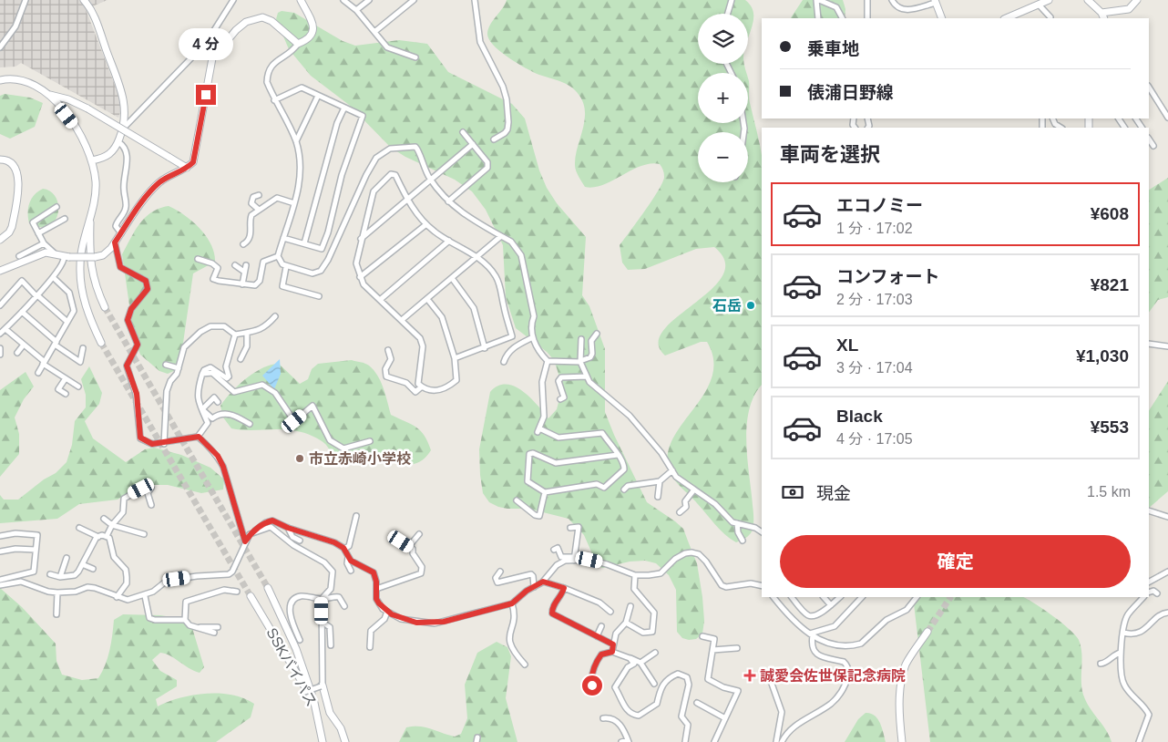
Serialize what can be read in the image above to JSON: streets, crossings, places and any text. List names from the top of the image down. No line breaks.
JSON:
{"streets":{"street":["SSKバイパス"]},"places":{"other":["石岳","市立赤崎小学校"],"health":["誠愛会佐世保記念病院"]},"page":{"map_buttons":["+","−"],"banner":["乗車地","俵浦日野線"],"bubble":"4 分","heading":"車両を選択","list":[{"name":"エコノミー","note":"1 分 · 17:02","value":"¥608"},{"name":"コンフォート","note":"2 分 · 17:03","value":"¥821"},{"name":"XL","note":"3 分 · 17:04","value":"¥1,030"},{"name":"Black","note":"4 分 · 17:05","value":"¥553"}],"pay":["現金","1.5 km"],"buttons":"確定"}}
